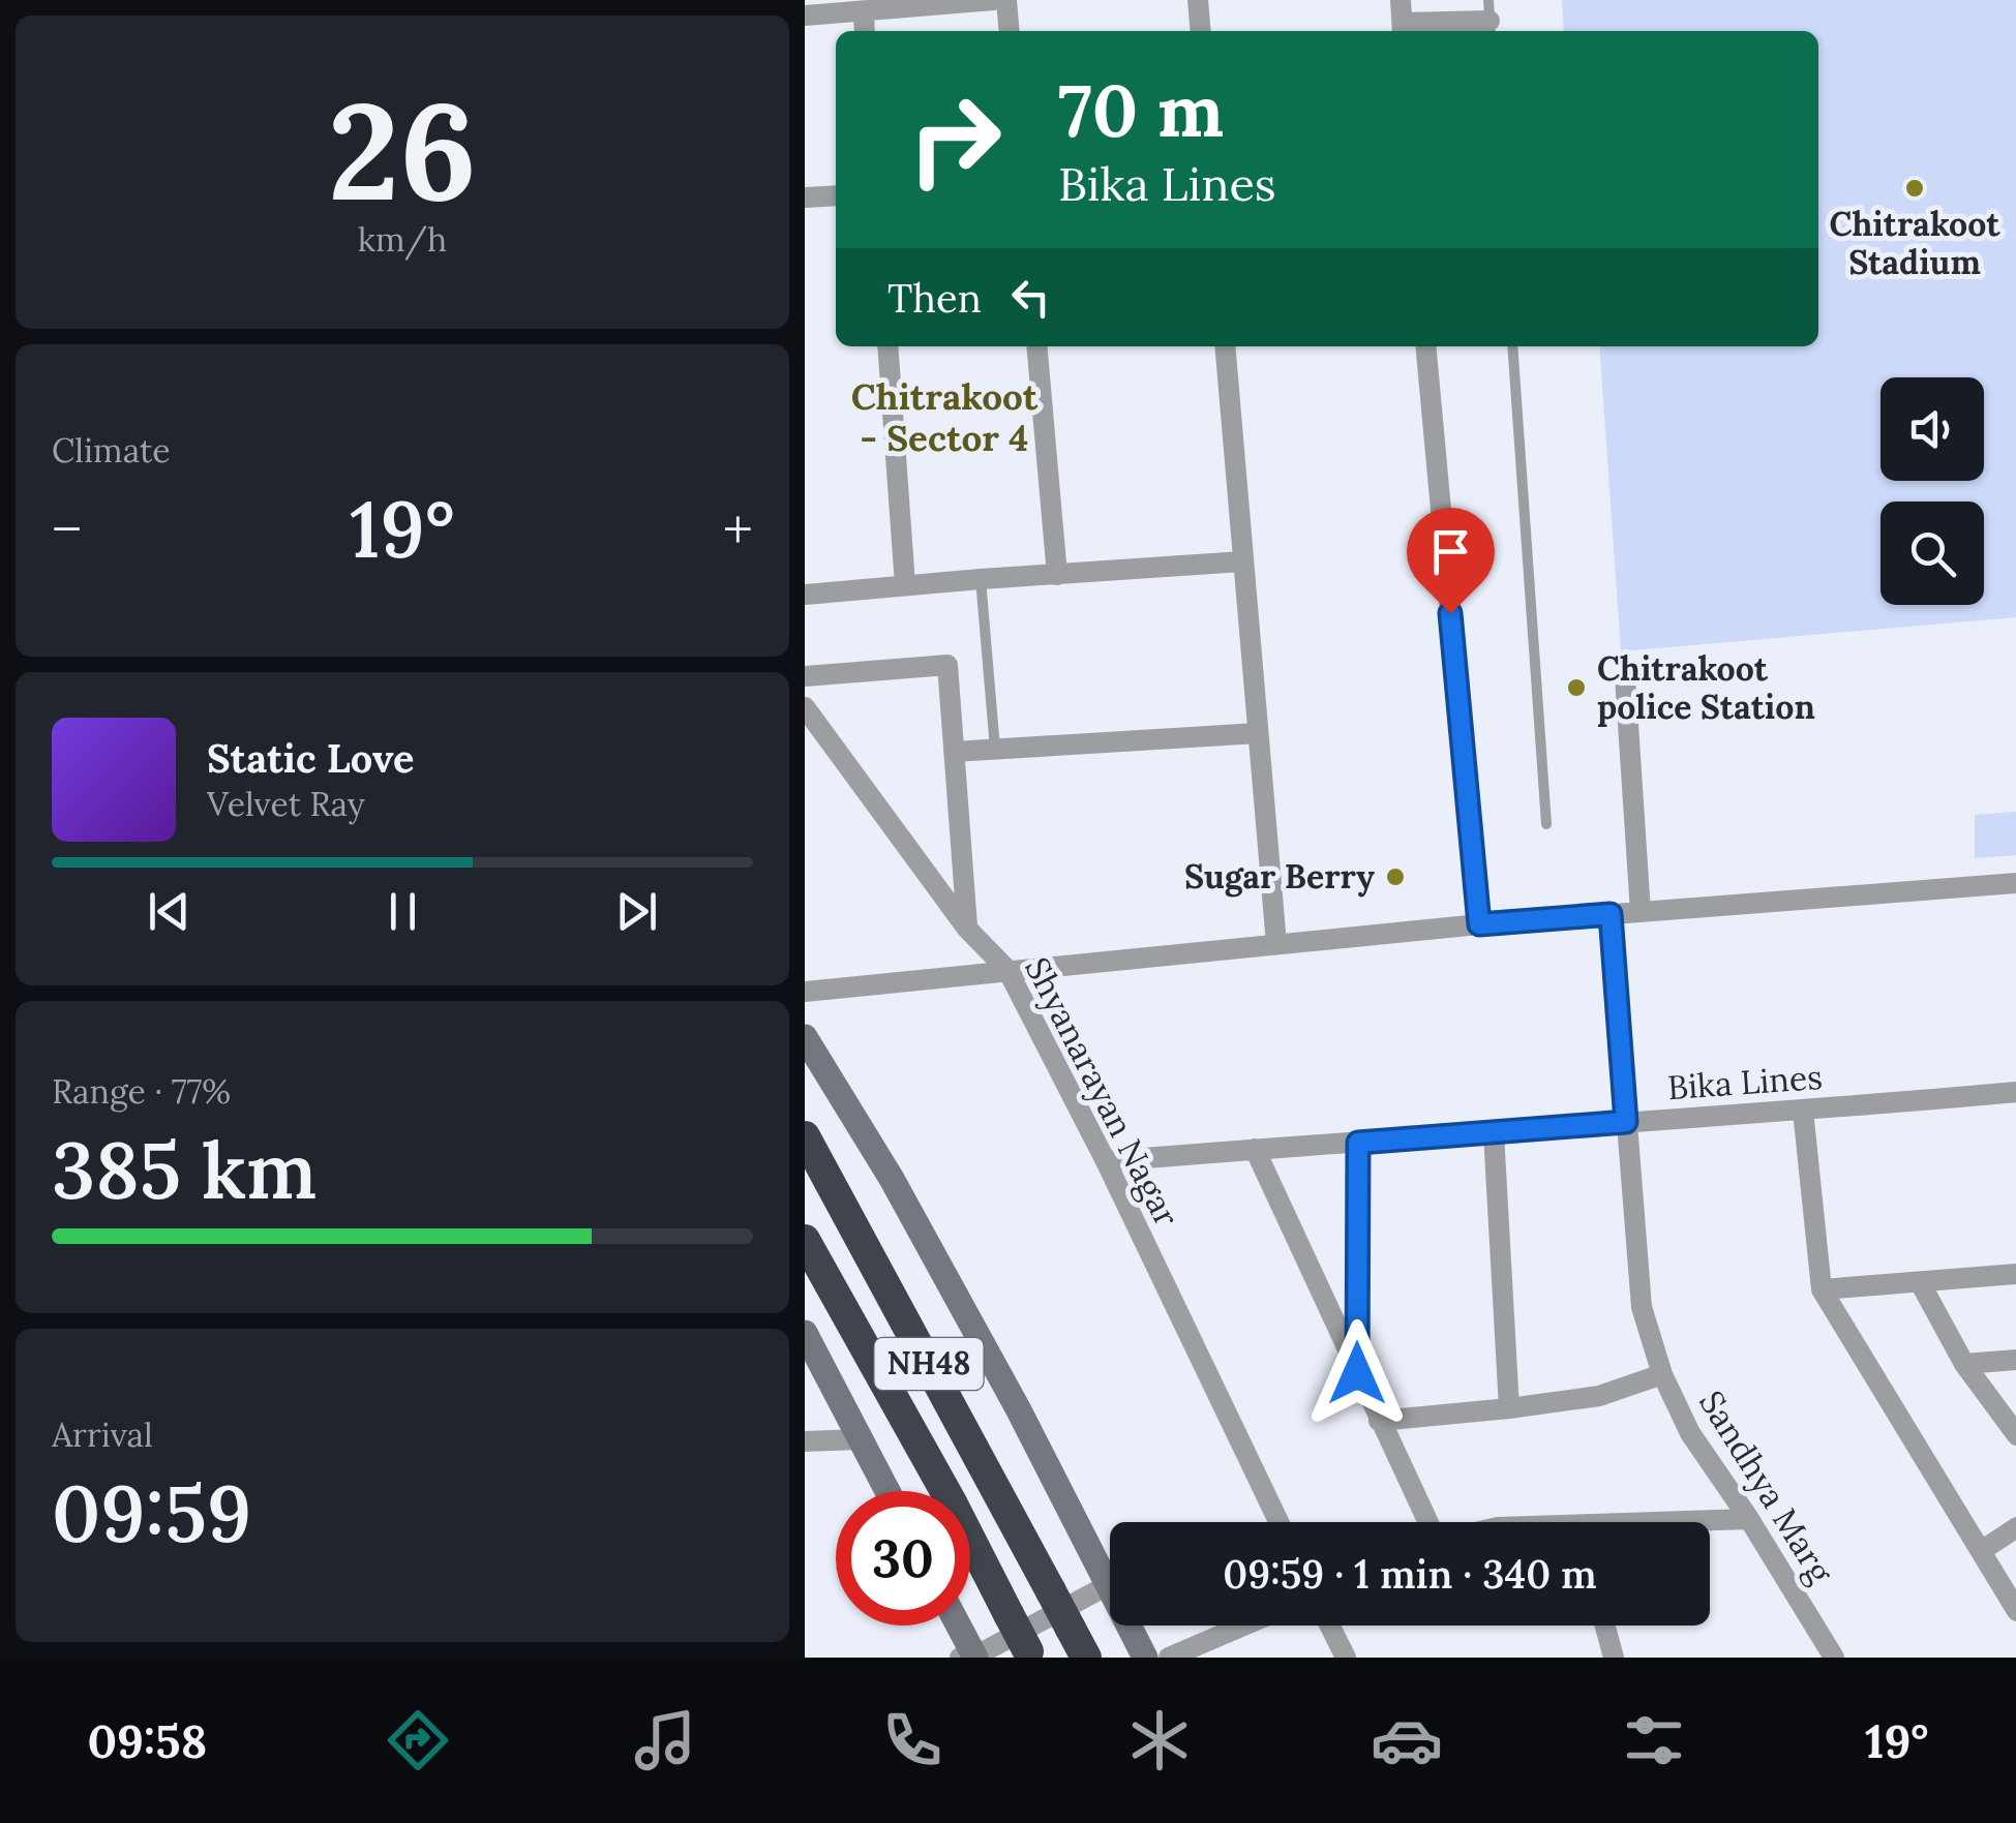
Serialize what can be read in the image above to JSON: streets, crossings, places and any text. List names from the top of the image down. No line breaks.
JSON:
{"streets":{"highway":["NH48"],"street":["Bika Lines","Shyanarayan Nagar","Sandhya Marg"]},"crossings":[["Bika Lines","Shyanarayan Nagar"],["Bika Lines","Sandhya Marg"]],"districts":["Chitrakoot - Sector 4"],"places":["Chitrakoot Stadium","Chitrakoot police Station","Sugar Berry"],"page":{"tile":[["26","km/h"],"Climate",["Range · 77%","385 km"],["Arrival","09:59"]],"turn":["70 m","Bika Lines"],"then":"Then","heat":["−","19°","+"],"song":["Static Love","Velvet Ray"],"limit":"30","trip":"09:59 · 1 min · 340 m","tabs":["09:58","19°"]}}
